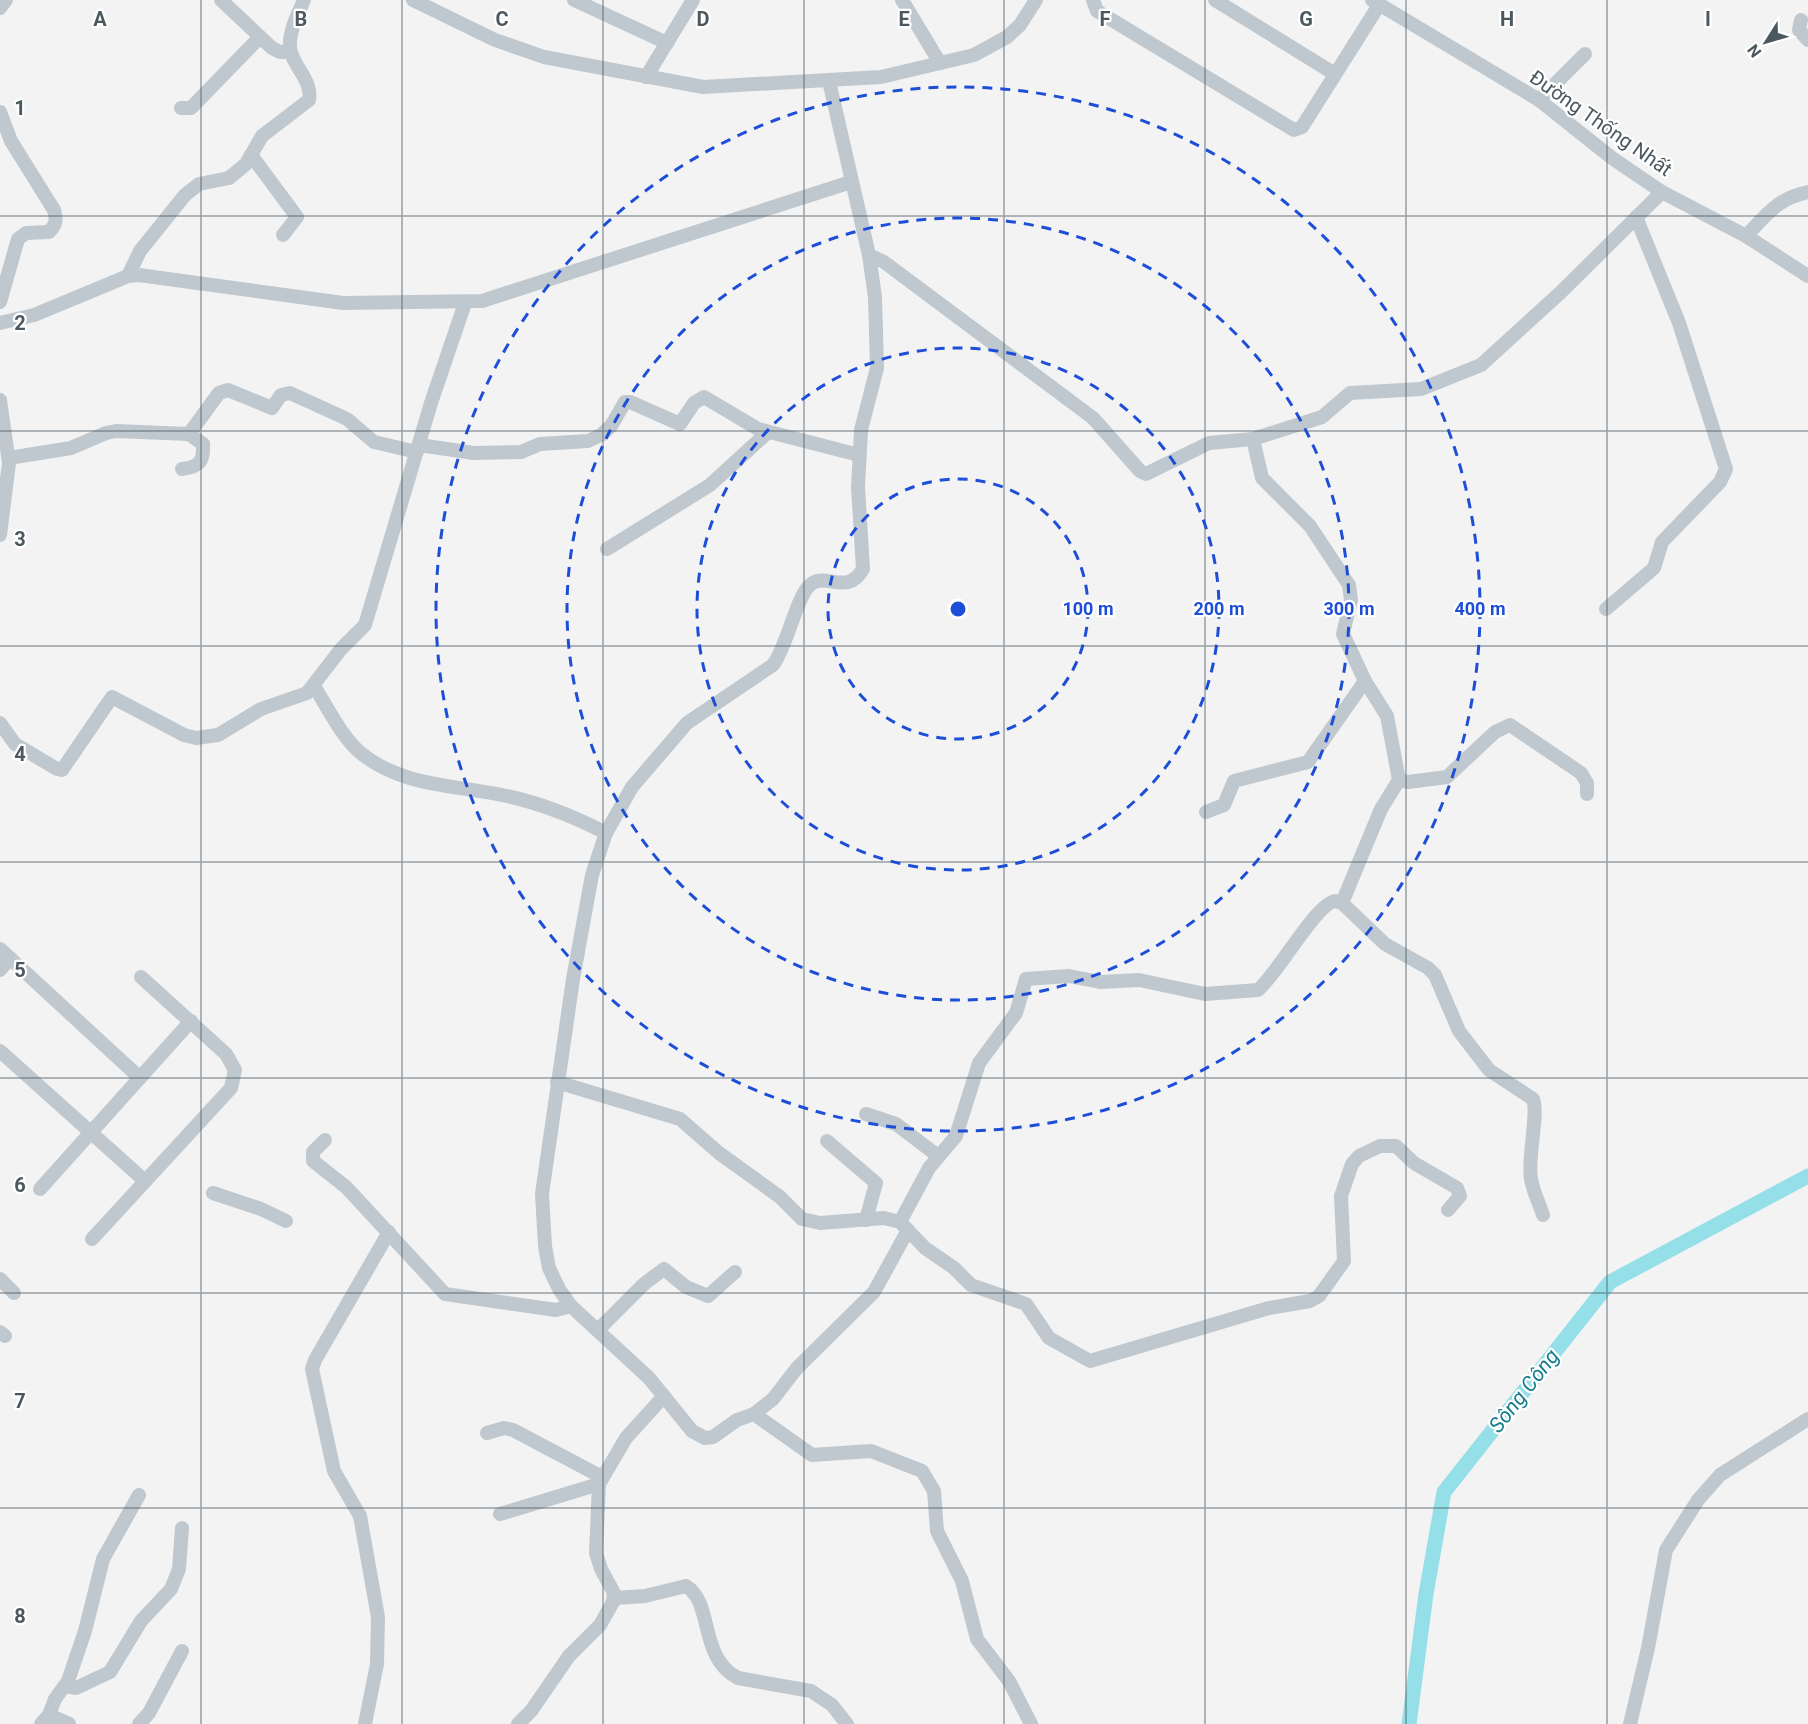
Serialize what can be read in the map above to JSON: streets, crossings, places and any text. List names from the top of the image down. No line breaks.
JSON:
{"streets":{"street":["Đường Thống Nhất"]},"water":["Sông Công"],"north":"bottom left","grid":{"columns":["A","B","C","D","E","F","G","H","I"],"rows":["1","2","3","4","5","6","7","8"]},"rings":["100 m","200 m","300 m","400 m"]}
